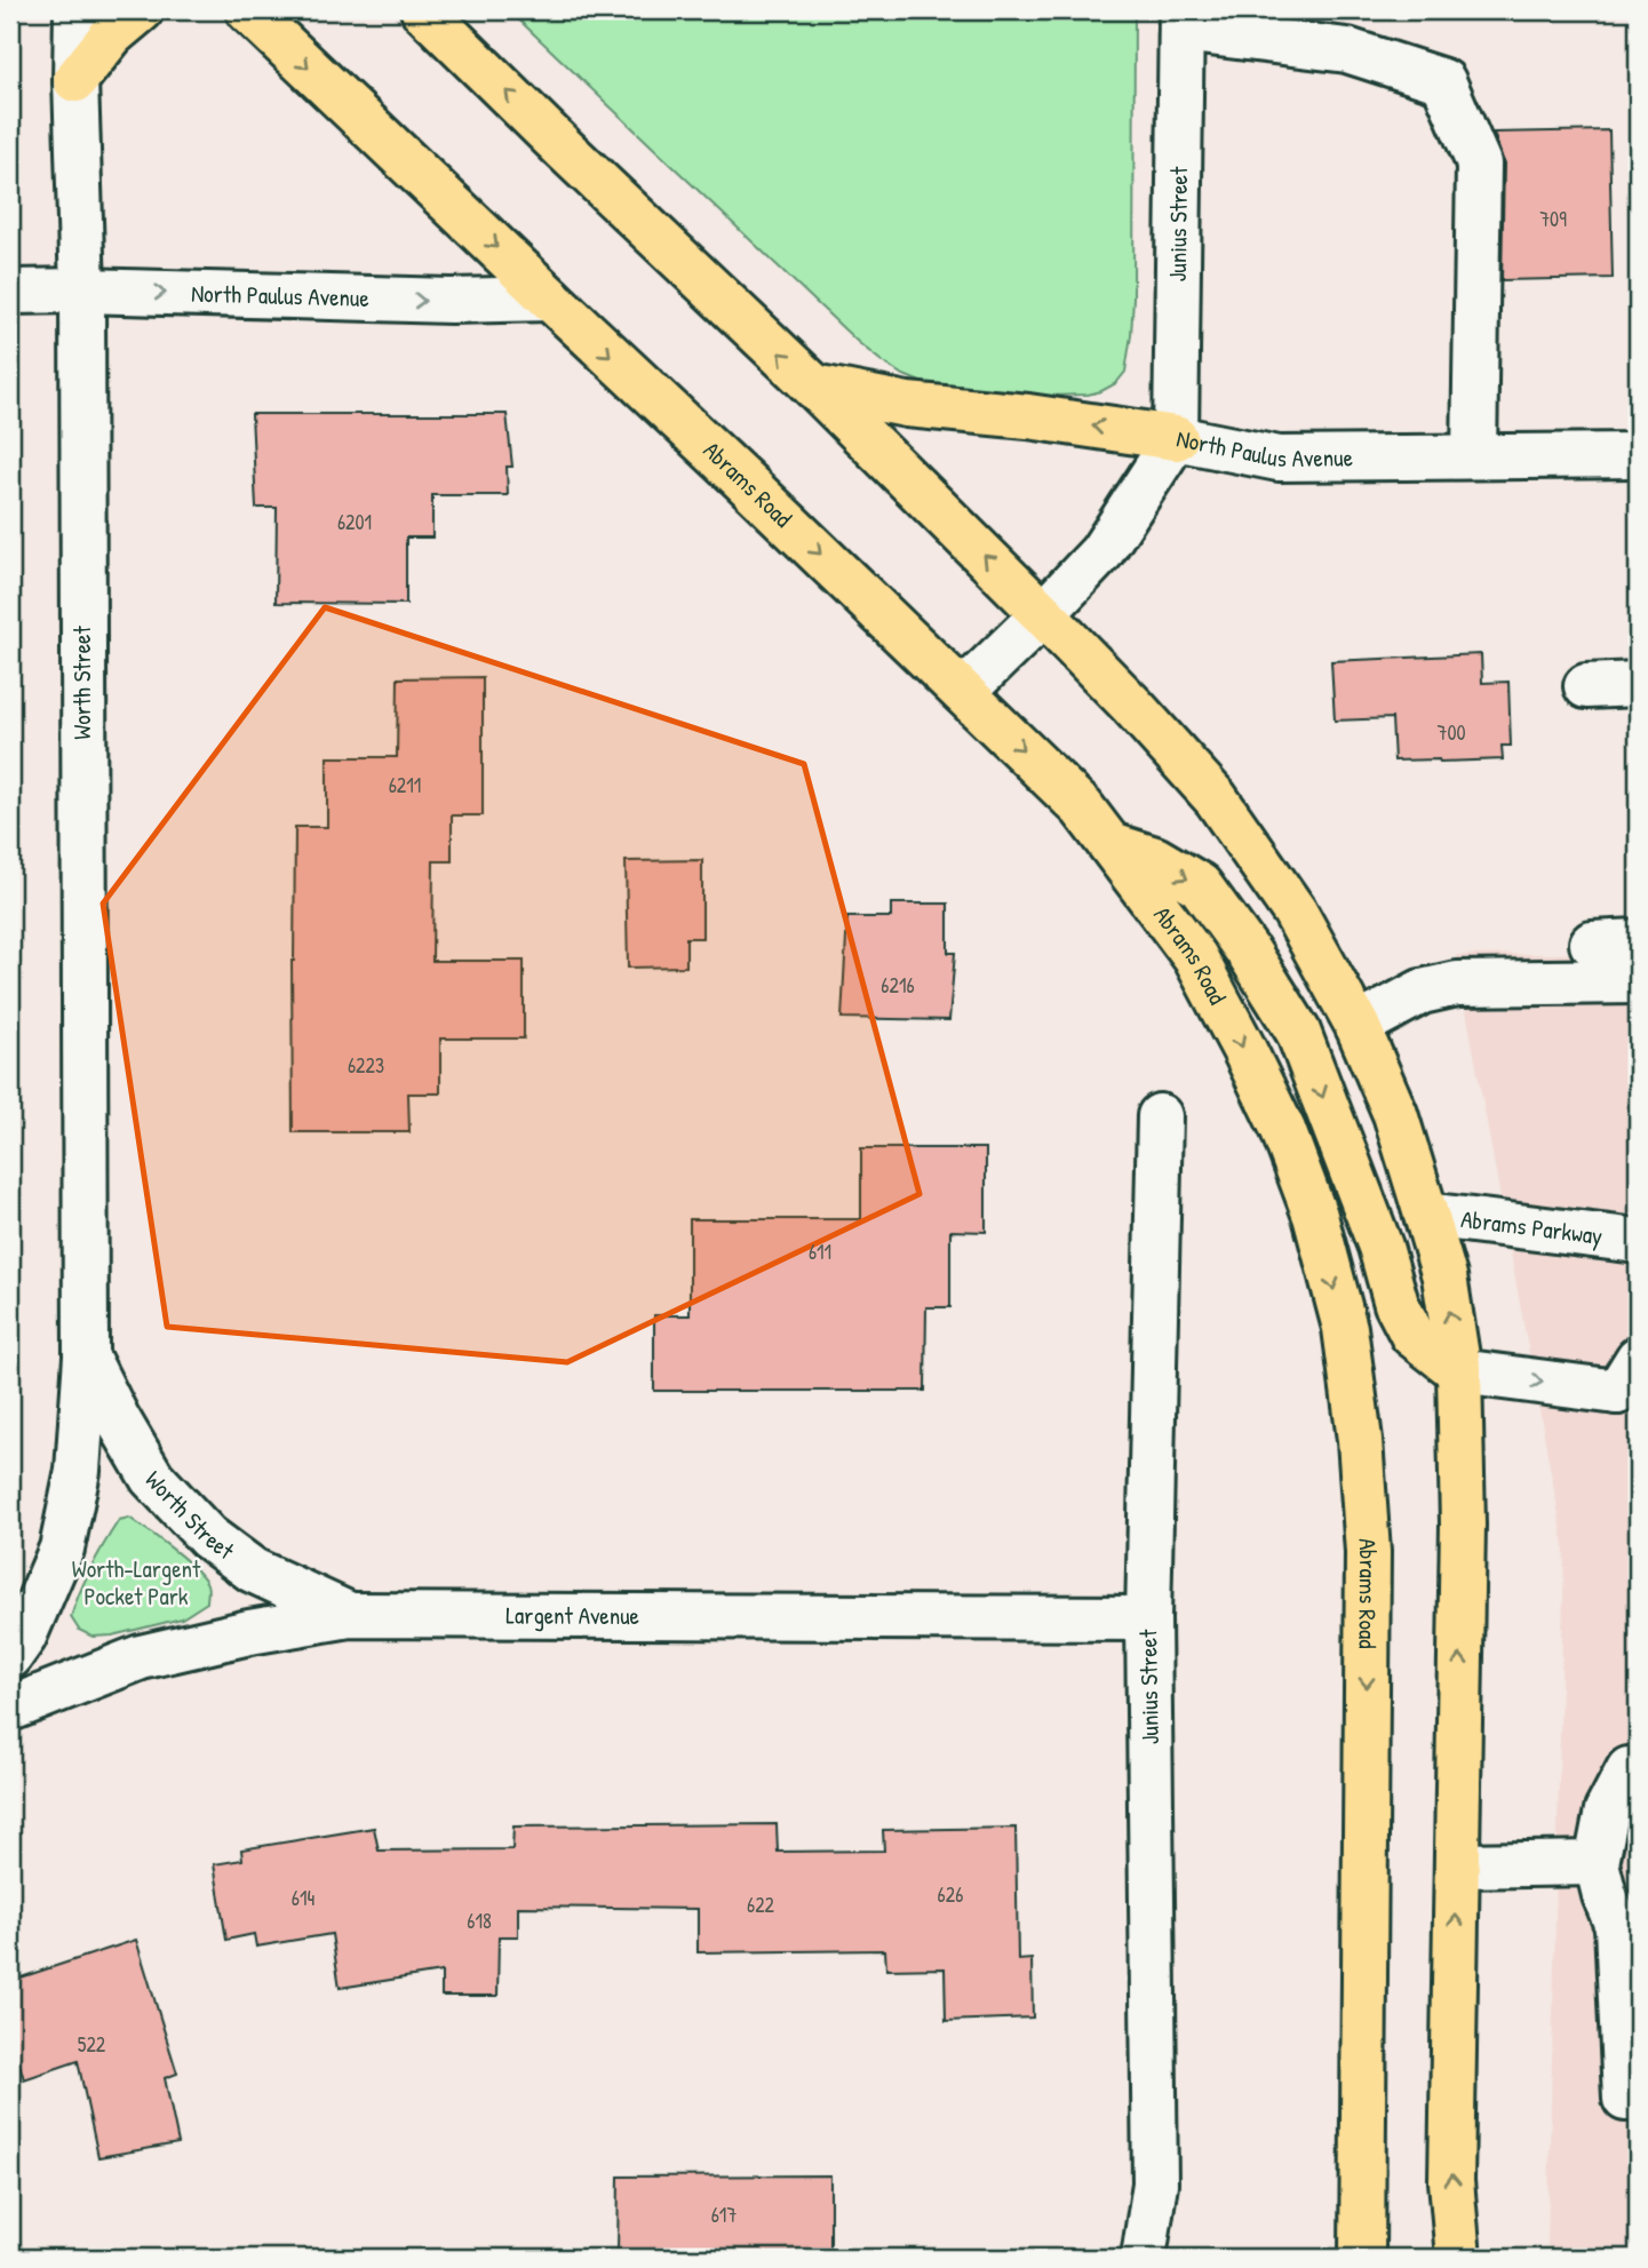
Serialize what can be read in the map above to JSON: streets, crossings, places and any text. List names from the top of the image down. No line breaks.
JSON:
{"streets":{"main road":["Abrams Road"],"street":["Junius Street","North Paulus Avenue","Worth Street","Abrams Parkway","Largent Avenue"]},"crossings":[["Junius Street","North Paulus Avenue"],["Junius Street","Largent Avenue"],["North Paulus Avenue","Abrams Road"],["North Paulus Avenue","Worth Street"],["Worth Street","Largent Avenue"]],"one_way":["North Paulus Avenue"],"parks":["Worth-Largent Pocket Park"],"house_numbers":["709","6201","700","6211","6216","6223","611","626","614","622","618","522","617"]}
